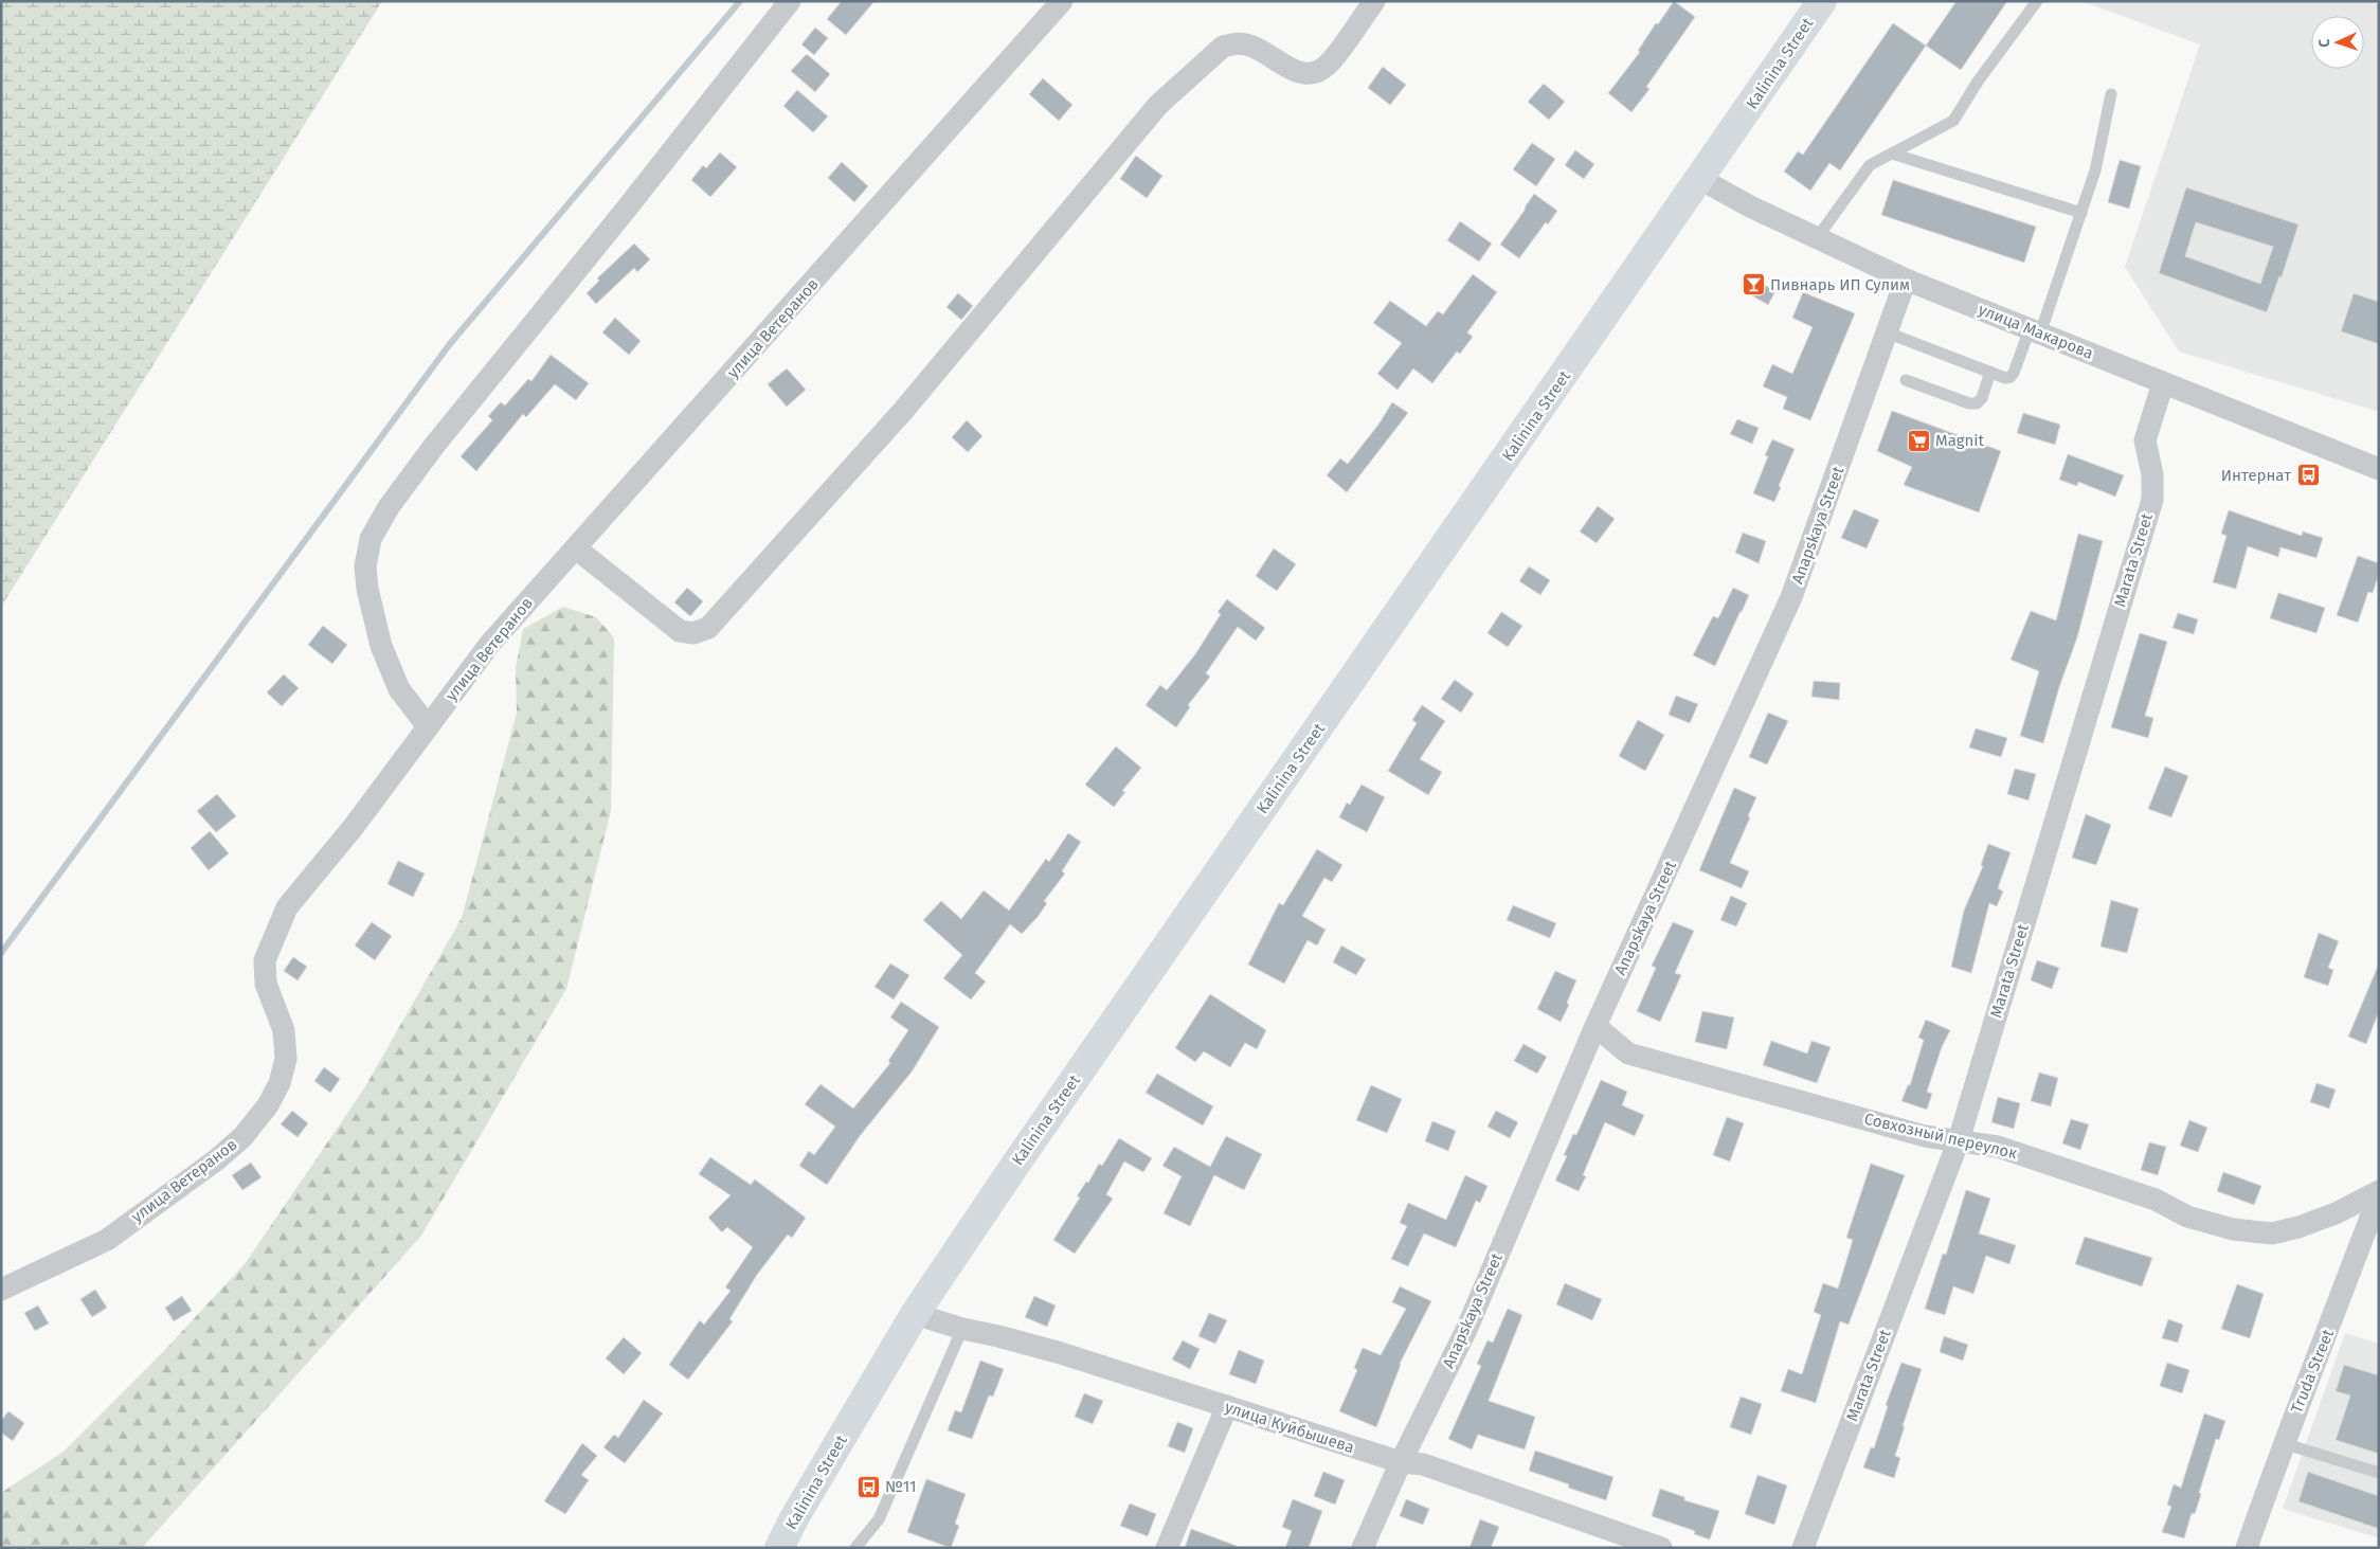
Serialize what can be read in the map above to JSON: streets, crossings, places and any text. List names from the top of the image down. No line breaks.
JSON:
{"streets":{"main road":["Kalinina Street"],"street":["улица Ветеранов","улица Макарова","Anapskaya Street","Marata Street","Совхозный переулок","Truda Street","улица Куйбышева"]},"crossings":[["Kalinina Street","улица Макарова"],["Kalinina Street","улица Куйбышева"],["улица Макарова","Anapskaya Street"],["улица Макарова","Marata Street"],["Anapskaya Street","Совхозный переулок"],["Anapskaya Street","улица Куйбышева"],["Marata Street","Совхозный переулок"],["Совхозный переулок","Truda Street"]],"places":{"bar":["Пивнарь ИП Сулим"],"supermarket":["Magnit"],"bus stop":["Интернат","№11"]},"north":"left"}
